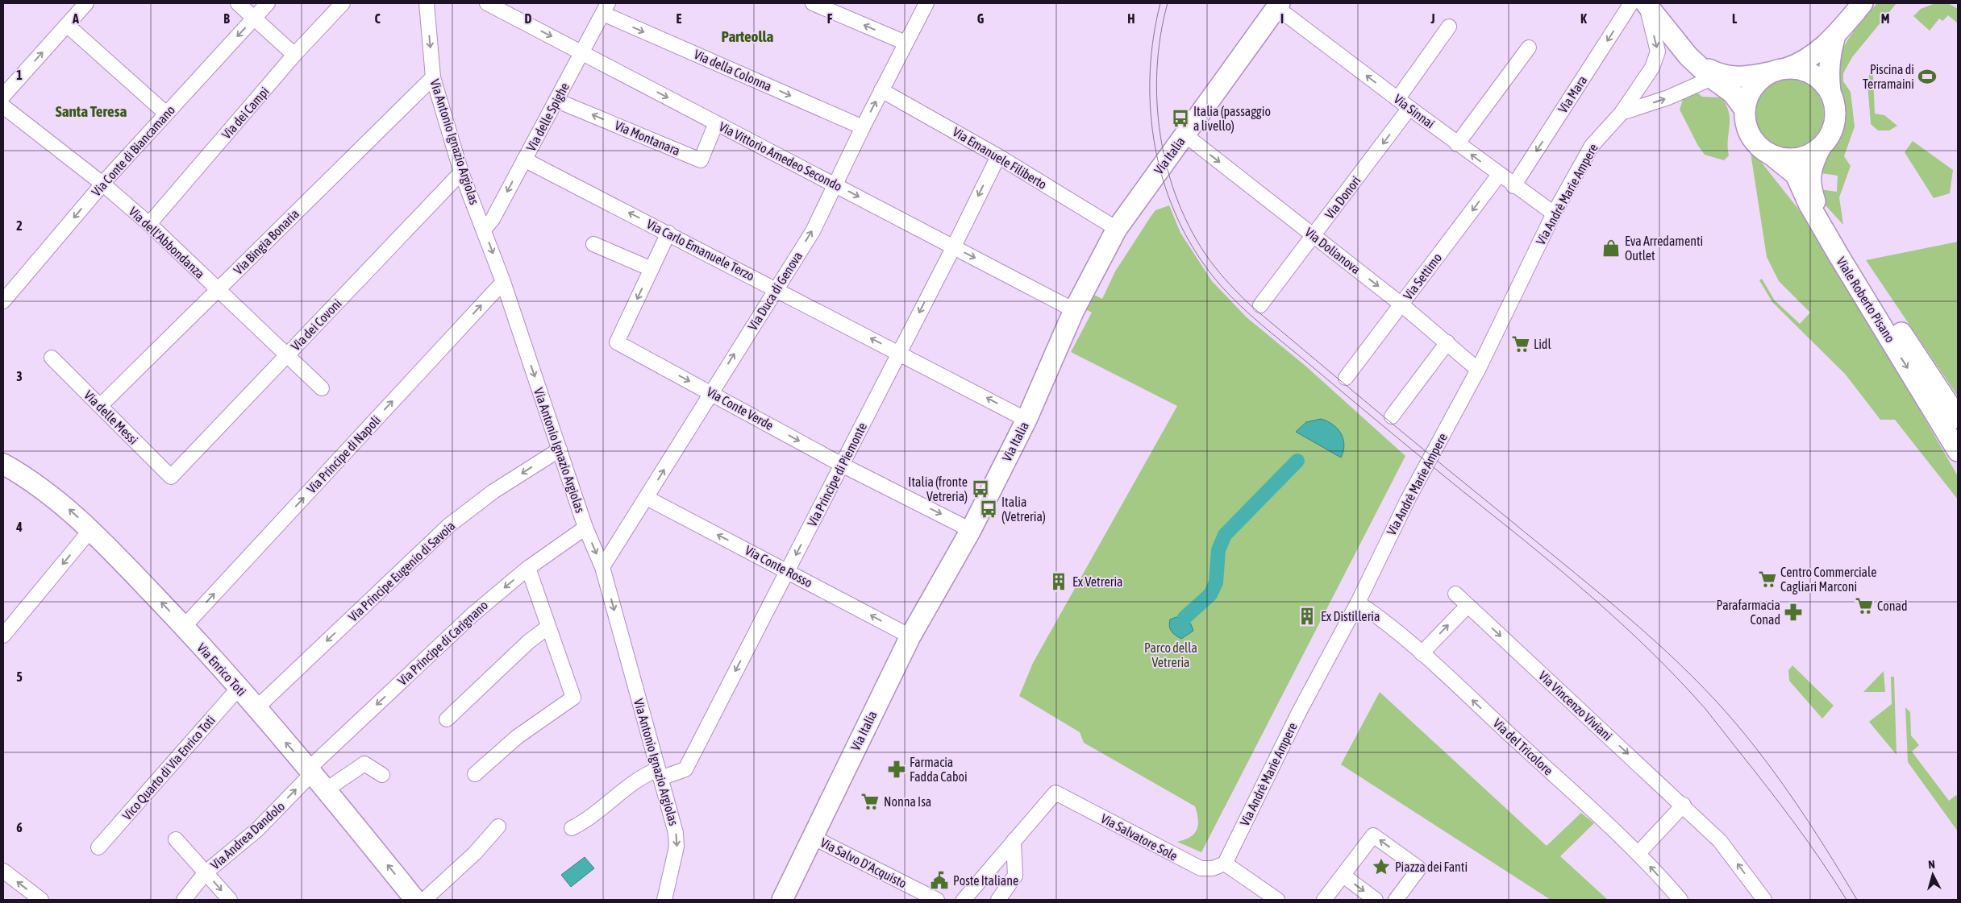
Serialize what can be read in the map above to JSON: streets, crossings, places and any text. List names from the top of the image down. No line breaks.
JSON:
{"streets":{"street":["Via della Colonna","Via Mara","Via Sinnai","Via dei Campi","Via delle Spighe","Via Montanara","Via Antonio Ignazio Argiolas","Via Conte di Biancamano","Via Italia","Via Vittorio Amedeo Secondo","Via Emanuele Filiberto","Via Andrè Marie Ampere","Via Donori","Via Bingia Bonaria","Via dell'Abbondanza","Via Carlo Emanuele Terzo","Via Dolianova","Via Settimo","Via Duca di Genova","Viale Roberto Pisano","Via dei Covoni","Via Conte Verde","Via delle Messi","Via Principe di Napoli","Via Principe di Piemonte","Via Conte Rosso","Via Principe Eugenio di Savoia","Via Principe di Carignano","Via Enrico Toti","Via Vincenzo Viviani","Via del Tricolore","Vico Quarto di Via Enrico Toti","Via Andrea Dandolo","Via Salvatore Sole","Via Salvo D'Acquisto"]},"crossings":[["Via della Colonna","Via delle Spighe"],["Via della Colonna","Via Duca di Genova"],["Via Mara","Via Sinnai"],["Via Mara","Via Andrè Marie Ampere"],["Via Sinnai","Via Italia"],["Via Sinnai","Via Andrè Marie Ampere"],["Via Sinnai","Via Donori"],["Via Sinnai","Via Settimo"],["Via dei Campi","Via dell'Abbondanza"],["Via delle Spighe","Via Montanara"],["Via delle Spighe","Via Antonio Ignazio Argiolas"],["Via delle Spighe","Via Vittorio Amedeo Secondo"],["Via delle Spighe","Via Carlo Emanuele Terzo"],["Via Montanara","Via Vittorio Amedeo Secondo"],["Via Antonio Ignazio Argiolas","Via Bingia Bonaria"],["Via Antonio Ignazio Argiolas","Via Duca di Genova"],["Via Antonio Ignazio Argiolas","Via dei Covoni"],["Via Antonio Ignazio Argiolas","Via Principe di Napoli"],["Via Antonio Ignazio Argiolas","Via Principe di Piemonte"],["Via Antonio Ignazio Argiolas","Via Principe Eugenio di Savoia"],["Via Antonio Ignazio Argiolas","Via Principe di Carignano"],["Via Conte di Biancamano","Via dell'Abbondanza"],["Via Italia","Via Vittorio Amedeo Secondo"],["Via Italia","Via Emanuele Filiberto"],["Via Italia","Via Carlo Emanuele Terzo"],["Via Italia","Via Dolianova"],["Via Italia","Via Conte Verde"],["Via Italia","Via Conte Rosso"],["Via Italia","Via Salvo D'Acquisto"],["Via Vittorio Amedeo Secondo","Via Duca di Genova"],["Via Vittorio Amedeo Secondo","Via Principe di Piemonte"],["Via Emanuele Filiberto","Via Duca di Genova"],["Via Emanuele Filiberto","Via Principe di Piemonte"],["Via Andrè Marie Ampere","Via Dolianova"],["Via Andrè Marie Ampere","Via del Tricolore"],["Via Andrè Marie Ampere","Via Salvatore Sole"],["Via Donori","Via Dolianova"],["Via Bingia Bonaria","Via dell'Abbondanza"],["Via Bingia Bonaria","Via delle Messi"],["Via dell'Abbondanza","Via dei Covoni"],["Via Carlo Emanuele Terzo","Via Duca di Genova"],["Via Carlo Emanuele Terzo","Via Conte Verde"],["Via Carlo Emanuele Terzo","Via Principe di Piemonte"],["Via Dolianova","Via Settimo"],["Via Duca di Genova","Via Conte Verde"],["Via Duca di Genova","Via Conte Rosso"],["Via dei Covoni","Via delle Messi"],["Via Conte Verde","Via Principe di Piemonte"],["Via Principe di Napoli","Via Enrico Toti"],["Via Principe di Piemonte","Via Conte Rosso"],["Via Principe Eugenio di Savoia","Via Enrico Toti"],["Via Principe di Carignano","Via Enrico Toti"],["Via Principe di Carignano","Via Andrea Dandolo"],["Via Enrico Toti","Vico Quarto di Via Enrico Toti"],["Via Enrico Toti","Via Andrea Dandolo"]],"one_way":["Via Sinnai","Via Antonio Ignazio Argiolas","Via Conte di Biancamano","Via Vittorio Amedeo Secondo","Via Donori","Via Carlo Emanuele Terzo","Via Dolianova","Via Settimo","Via Duca di Genova","Via Conte Verde","Via Principe di Napoli","Via Principe di Piemonte","Via Conte Rosso","Via Principe Eugenio di Savoia","Via Enrico Toti","Via del Tricolore","Via Andrea Dandolo"],"districts":["Parteolla","Santa Teresa"],"parks":["Parco della Vetreria"],"places":{"sports":["Piscina di Terramaini"],"bus stop":["Italia (passaggio a livello)","Italia (fronte Vetreria)","Italia (Vetreria)"],"shop":["Eva Arredamenti Outlet"],"supermarket":["Lidl","Centro Commerciale Cagliari Marconi","Conad","Nonna Isa"],"building":["Ex Vetreria","Ex Distilleria"],"pharmacy":["Parafarmacia Conad","Farmacia Fadda Caboi"],"place":["Piazza dei Fanti"],"public building":["Poste Italiane"]},"north":"top","grid":{"columns":["A","B","C","D","E","F","G","H","I","J","K","L","M"],"rows":["1","2","3","4","5","6"]}}
